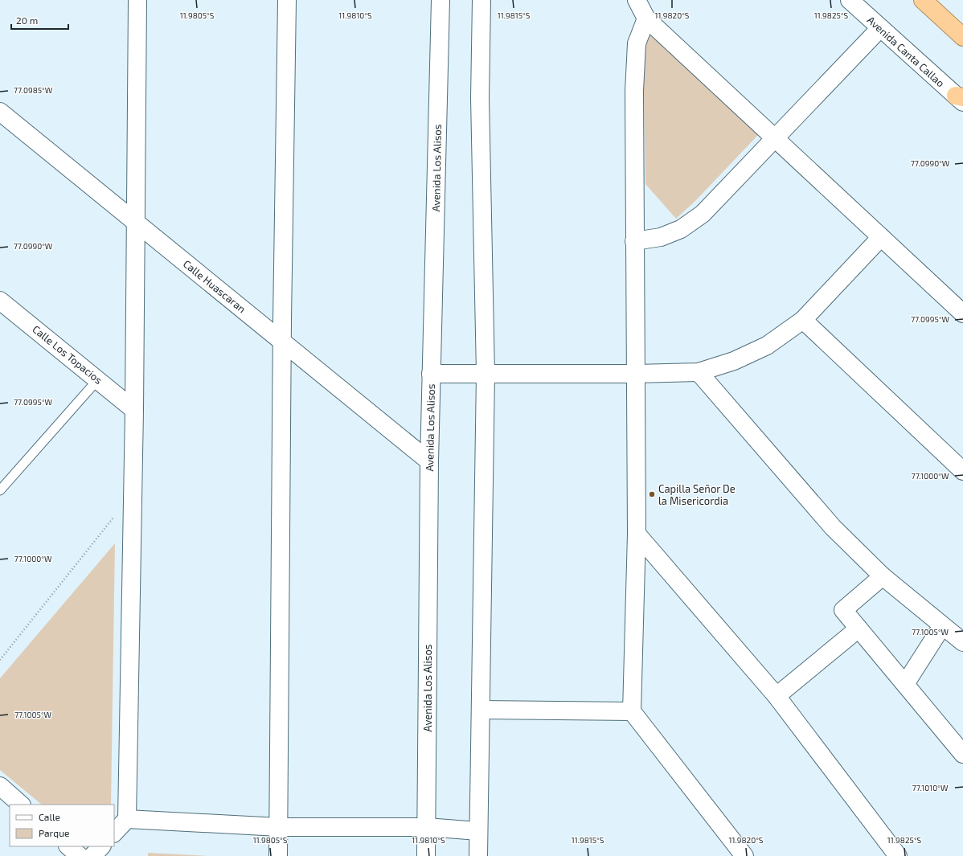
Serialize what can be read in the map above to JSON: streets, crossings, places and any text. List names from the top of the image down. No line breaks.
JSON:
{"streets":{"street":["Avenida Canta Callao","Avenida Los Alisos","Calle Huascaran","Calle Los Topacios"]},"crossings":[["Avenida Los Alisos","Calle Huascaran"]],"places":["Capilla Señor De la Misericordia"],"legend":["Calle","Parque"],"scale_bar":"20 m","coordinates":["11.9805°S","11.9810°S","11.9815°S","11.9820°S","11.9825°S","77.0985°W","77.0990°W","77.0995°W","77.1000°W","77.1005°W","77.1010°W"]}
